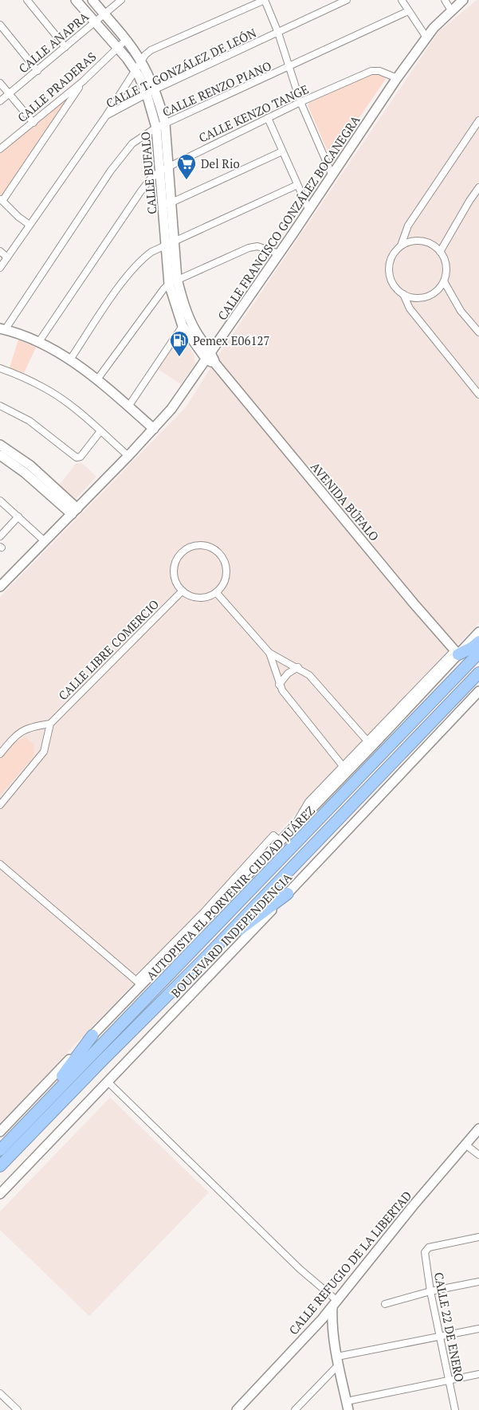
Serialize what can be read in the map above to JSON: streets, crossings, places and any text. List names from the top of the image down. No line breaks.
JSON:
{"streets":{"highway":["AUTOPISTA EL PORVENIR-CIUDAD JUÁREZ"],"main road":["CALLE BUFALO","CALLE FRANCISCO GONZÁLEZ BOCANEGRA","AVENIDA BÚFALO","BOULEVARD INDEPENDENCIA","CALLE REFUGIO DE LA LIBERTAD"],"street":["CALLE ANAPRA","CALLE T. GONZÁLEZ DE LEÓN","CALLE PRADERAS","CALLE RENZO PIANO","CALLE KENZO TANGE","CALLE LIBRE COMERCIO","CALLE 22 DE ENERO"]},"crossings":[["CALLE ANAPRA","CALLE BUFALO"],["CALLE T. GONZÁLEZ DE LEÓN","CALLE BUFALO"],["CALLE PRADERAS","CALLE BUFALO"],["CALLE RENZO PIANO","CALLE BUFALO"],["CALLE KENZO TANGE","CALLE BUFALO"],["CALLE KENZO TANGE","CALLE FRANCISCO GONZÁLEZ BOCANEGRA"],["CALLE BUFALO","CALLE FRANCISCO GONZÁLEZ BOCANEGRA"],["CALLE BUFALO","AVENIDA BÚFALO"],["CALLE FRANCISCO GONZÁLEZ BOCANEGRA","AVENIDA BÚFALO"]],"places":{"supermarket":["Del Rio"],"fuel station":["Pemex E06127"]}}
